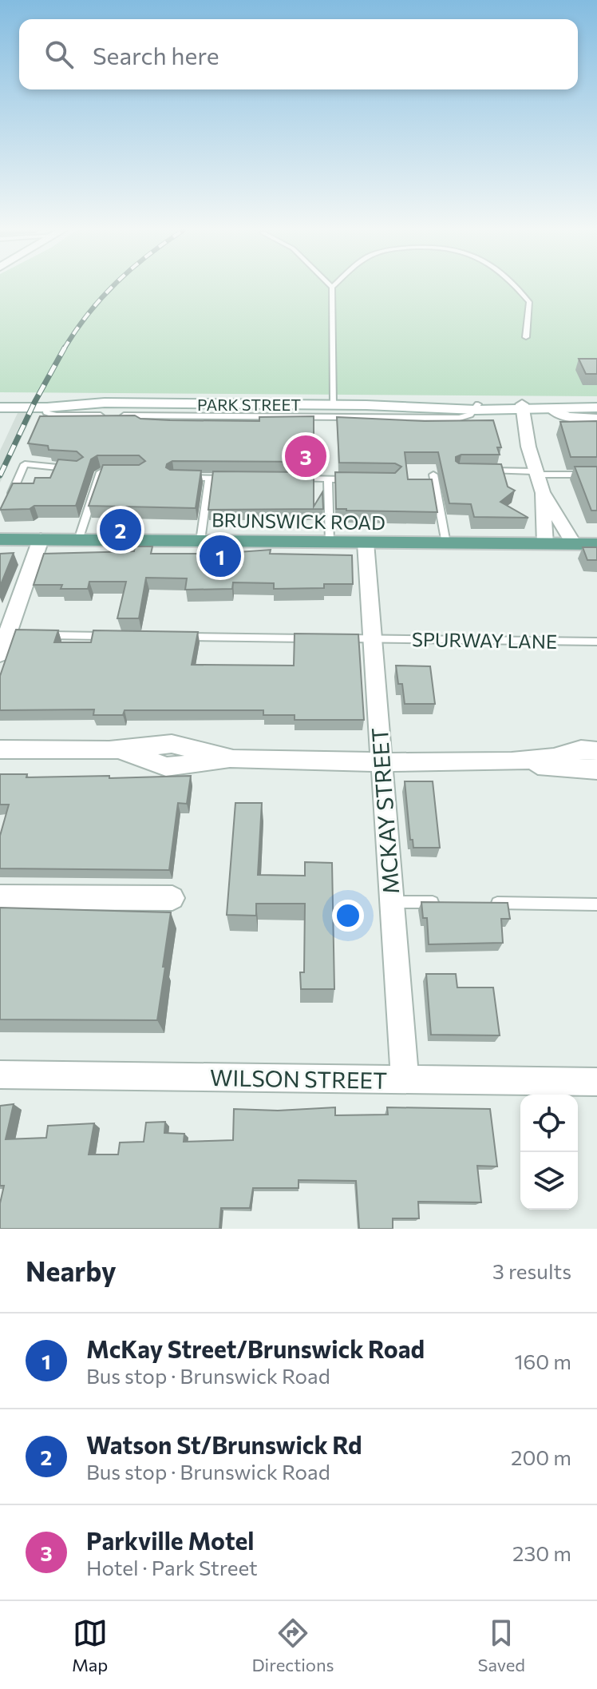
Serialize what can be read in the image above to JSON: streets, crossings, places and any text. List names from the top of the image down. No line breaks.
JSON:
{"streets":{"main road":["BRUNSWICK ROAD"],"street":["PARK STREET","MCKAY STREET","WILSON STREET"],"lane":["SPURWAY LANE"]},"crossings":[["BRUNSWICK ROAD","MCKAY STREET"],["SPURWAY LANE","MCKAY STREET"],["MCKAY STREET","WILSON STREET"]],"page":{"search":"Search here","pins":["3","2","1"],"heading":["Nearby","3 results"],"list":[{"mark":"1","name":"McKay Street/Brunswick Road","note":"Bus stop · Brunswick Road","value":"160 m"},{"mark":"2","name":"Watson St/Brunswick Rd","note":"Bus stop · Brunswick Road","value":"200 m"},{"mark":"3","name":"Parkville Motel","note":"Hotel · Park Street","value":"230 m"}],"nav":["Map","Directions","Saved"]}}
